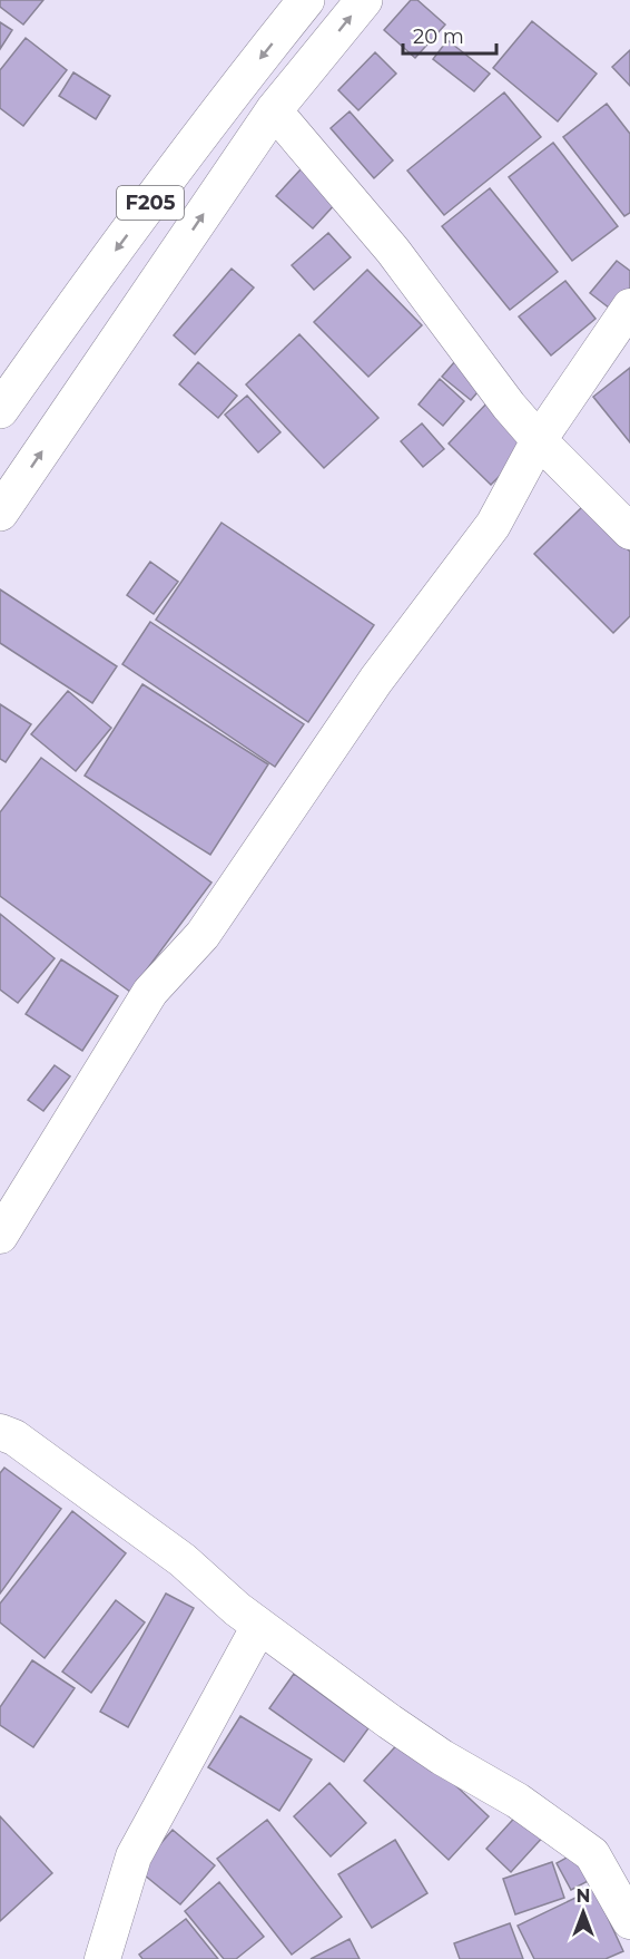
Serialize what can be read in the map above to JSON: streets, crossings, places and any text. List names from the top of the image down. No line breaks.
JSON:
{"streets":{"main road":["F205"]},"scale_bar":"20 m","north":"top"}
